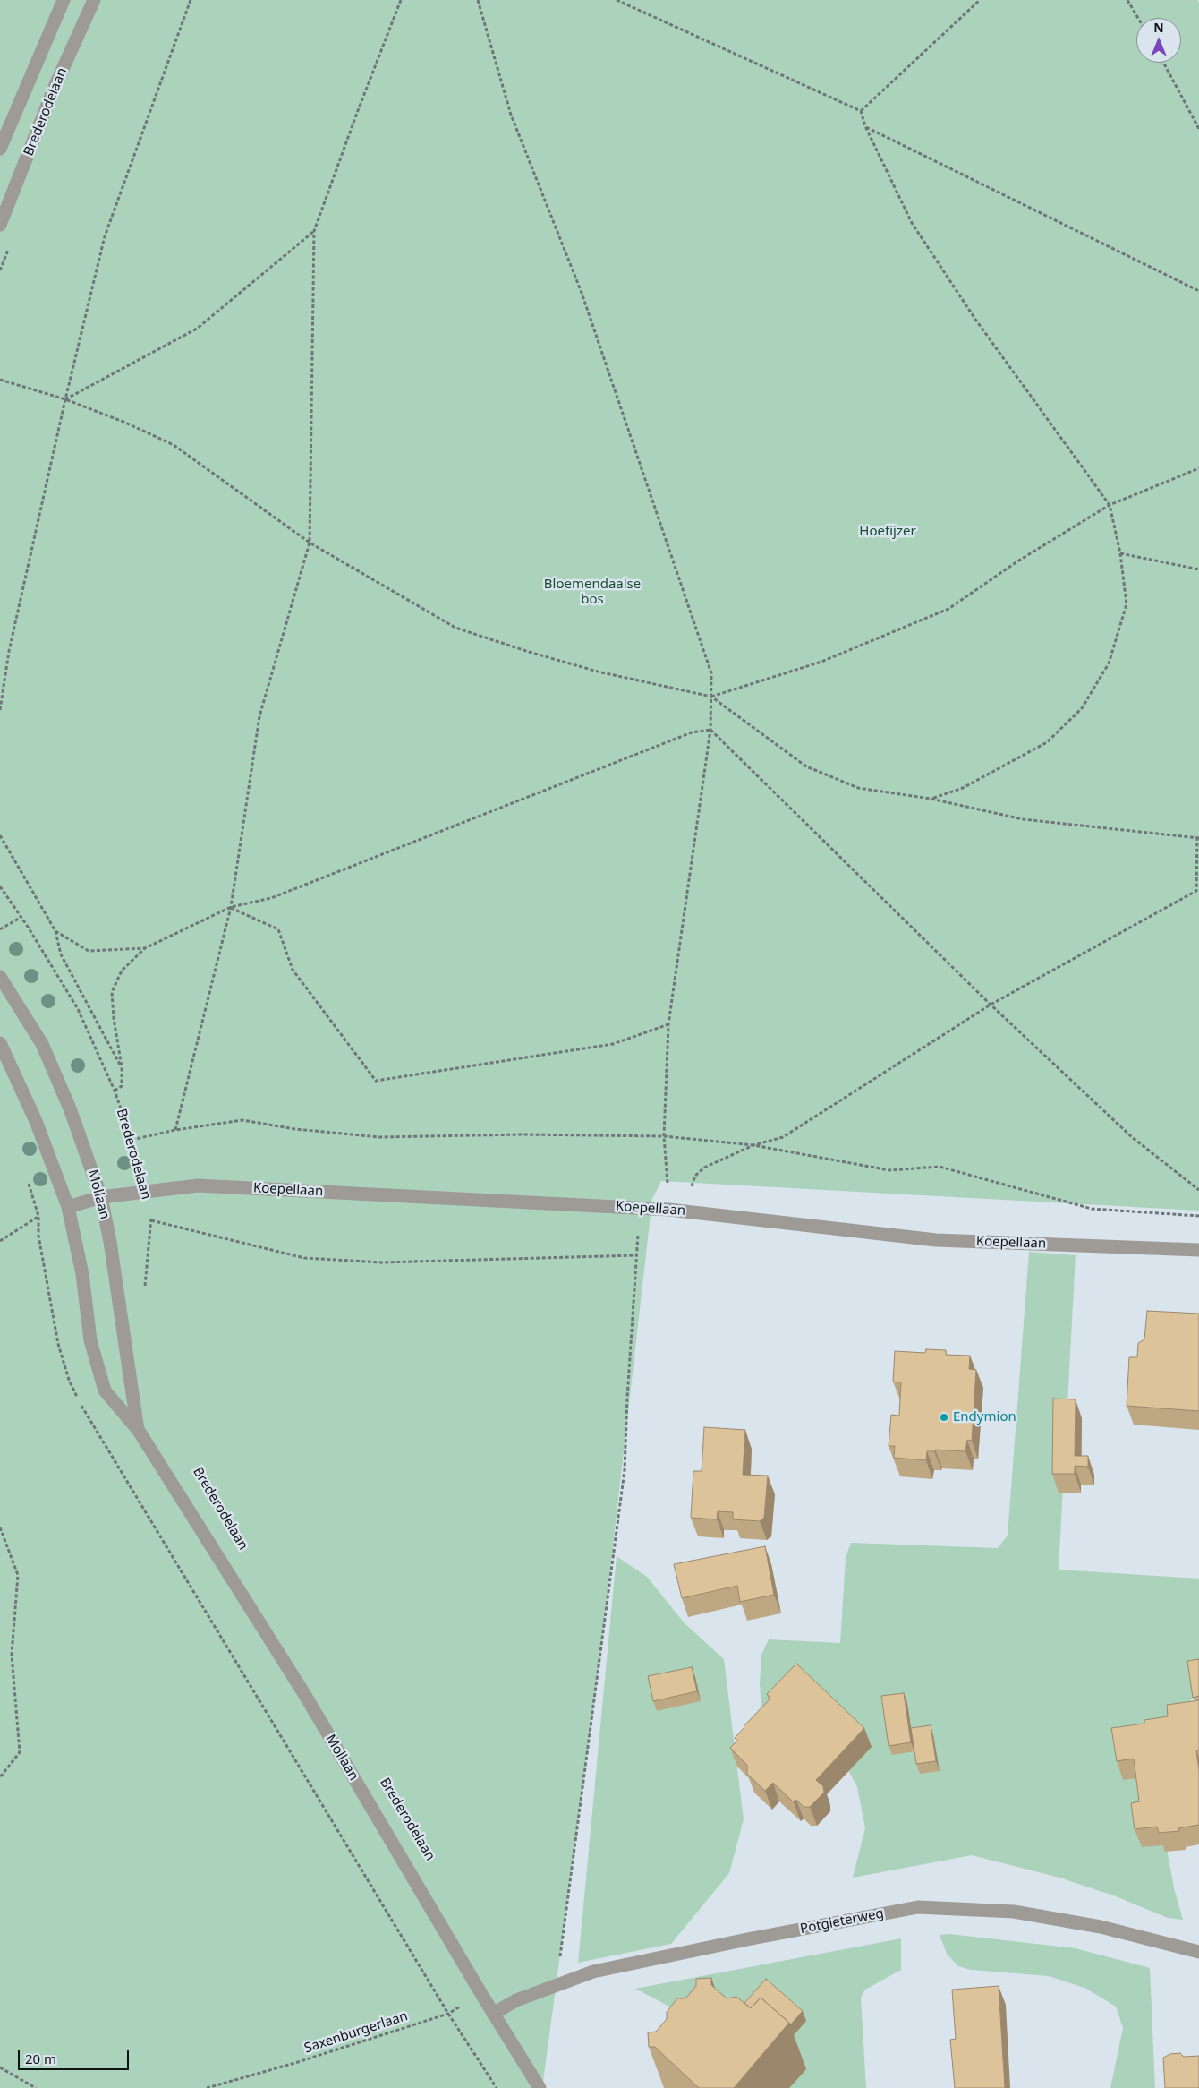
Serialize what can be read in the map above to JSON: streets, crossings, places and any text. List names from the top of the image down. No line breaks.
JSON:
{"streets":{"street":["Brederodelaan","Koepellaan","Mollaan","Potgieterweg"],"path":["Saxenburgerlaan"]},"crossings":[["Brederodelaan","Koepellaan"],["Koepellaan","Mollaan"],["Mollaan","Potgieterweg"],["Mollaan","Saxenburgerlaan"]],"parks":["Hoefijzer","Bloemendaalse bos"],"places":["Endymion"],"scale_bar":"20 m","north":"top"}
